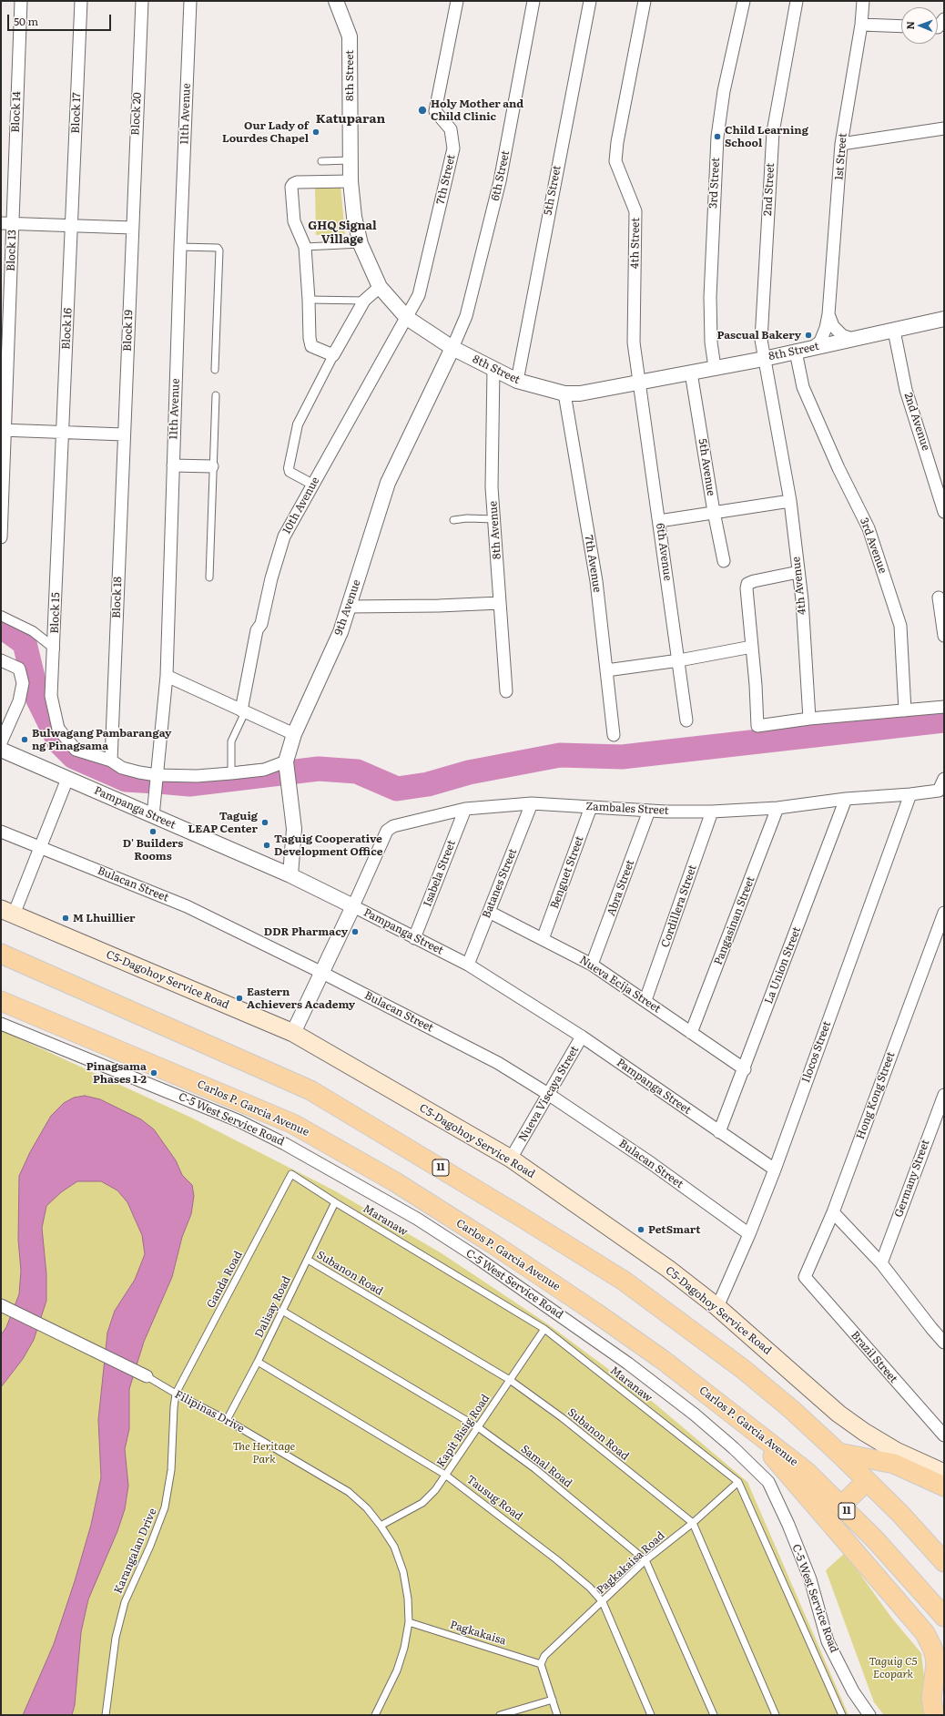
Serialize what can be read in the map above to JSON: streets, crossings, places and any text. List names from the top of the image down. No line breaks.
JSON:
{"streets":{"main road":["C5-Dagohoy Service Road","Carlos P. Garcia Avenue","11"],"street":["8th Street","Block 14","Block 17","Block 20","11th Avenue","1st Street","6th Street","7th Street","3rd Street","2nd Street","5th Street","4th Street","Block 13","Block 16","Block 19","2nd Avenue","5th Avenue","10th Avenue","8th Avenue","3rd Avenue","6th Avenue","7th Avenue","4th Avenue","Block 18","9th Avenue","Block 15","Pampanga Street","Zambales Street","Benguet Street","Isabela Street","Batanes Street","Bulacan Street","Abra Street","Cordillera Street","Pangasinan Street","La Union Street","Nueva Ecija Street","Ilocos Street","Nueva Viscaya Street","Hong Kong Street","C-5 West Service Road","Germany Street","Brazil Street","Filipinas Drive"],"lane":["Maranaw","Subanon Road","Ganda Road","Dalisay Road","Kapit Bisig Road","Samal Road","Tausug Road","Karangalan Drive","Pagkakaisa Road","Pagkakaisa"]},"crossings":[["8th Street","1st Street"],["8th Street","6th Street"],["8th Street","7th Street"],["8th Street","3rd Street"],["8th Street","2nd Street"],["8th Street","5th Street"],["8th Street","4th Street"],["8th Street","2nd Avenue"],["8th Street","5th Avenue"],["8th Street","10th Avenue"],["8th Street","8th Avenue"],["8th Street","3rd Avenue"],["8th Street","6th Avenue"],["8th Street","7th Avenue"],["8th Street","4th Avenue"],["8th Street","9th Avenue"],["Block 14","Block 13"],["Block 17","Block 16"],["Block 20","Block 19"],["11th Avenue","Block 15"],["11th Avenue","Pampanga Street"],["6th Street","9th Avenue"],["7th Street","10th Avenue"],["2nd Street","4th Avenue"],["4th Street","6th Avenue"],["Block 16","Block 15"],["Block 19","Block 18"],["Block 18","Block 15"],["9th Avenue","Block 15"],["9th Avenue","Pampanga Street"],["Pampanga Street","Zambales Street"],["Pampanga Street","Isabela Street"],["Pampanga Street","Batanes Street"],["Pampanga Street","La Union Street"],["Pampanga Street","Ilocos Street"],["Pampanga Street","Nueva Viscaya Street"],["Zambales Street","Benguet Street"],["Zambales Street","Isabela Street"],["Zambales Street","Batanes Street"],["Zambales Street","Abra Street"],["Zambales Street","Cordillera Street"],["Zambales Street","Pangasinan Street"],["Zambales Street","La Union Street"],["Zambales Street","Ilocos Street"],["Benguet Street","Nueva Ecija Street"],["Batanes Street","Nueva Ecija Street"],["Bulacan Street","Ilocos Street"],["Bulacan Street","Nueva Viscaya Street"],["Abra Street","Nueva Ecija Street"],["Cordillera Street","Nueva Ecija Street"],["Pangasinan Street","Nueva Ecija Street"],["La Union Street","Nueva Ecija Street"],["C5-Dagohoy Service Road","Ilocos Street"],["C5-Dagohoy Service Road","Nueva Viscaya Street"],["Hong Kong Street","Brazil Street"],["Maranaw","Ganda Road"],["Maranaw","Dalisay Road"],["Maranaw","Kapit Bisig Road"],["Maranaw","Pagkakaisa Road"],["Subanon Road","Dalisay Road"],["Subanon Road","Kapit Bisig Road"],["Subanon Road","Pagkakaisa Road"],["Ganda Road","Filipinas Drive"],["Ganda Road","Karangalan Drive"],["Dalisay Road","Filipinas Drive"],["Dalisay Road","Samal Road"],["Dalisay Road","Tausug Road"],["Filipinas Drive","Kapit Bisig Road"],["Filipinas Drive","Karangalan Drive"],["Filipinas Drive","Pagkakaisa"],["Kapit Bisig Road","Samal Road"],["Kapit Bisig Road","Tausug Road"],["Samal Road","Pagkakaisa Road"],["Tausug Road","Pagkakaisa Road"],["Pagkakaisa Road","Pagkakaisa"]],"districts":["Katuparan","GHQ Signal Village"],"parks":["The Heritage Park","Taguig C5 Ecopark"],"places":["Holy Mother and Child Clinic","Our Lady of Lourdes Chapel","Child Learning School","Pascual Bakery","Bulwagang Pambarangay ng Pinagsama","Taguig LEAP Center","D' Builders Rooms","Taguig Cooperative Development Office","M Lhuillier","DDR Pharmacy","Eastern Achievers Academy","Pinagsama Phases 1-2","PetSmart"],"scale_bar":"50 m","north":"left"}
